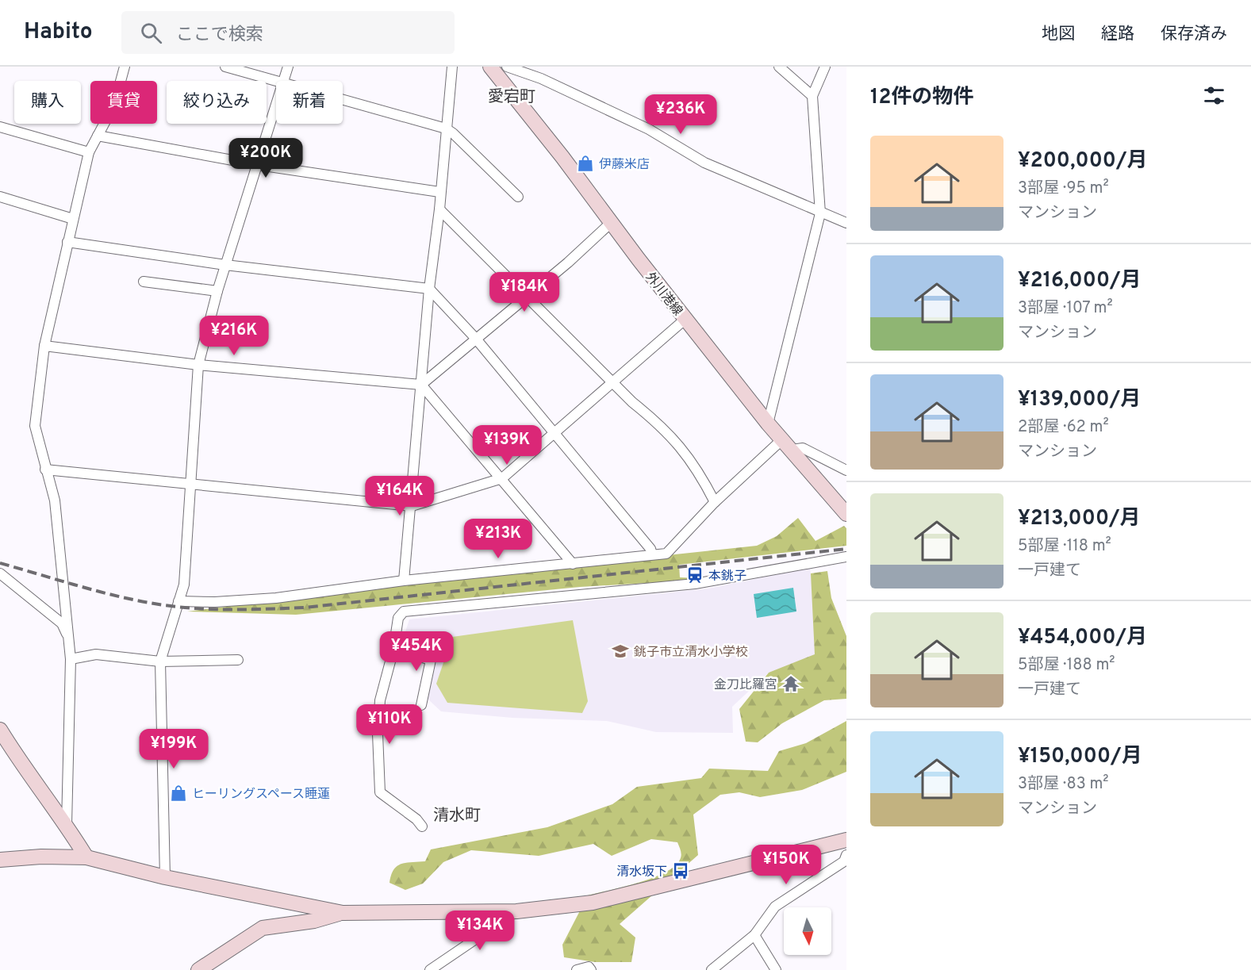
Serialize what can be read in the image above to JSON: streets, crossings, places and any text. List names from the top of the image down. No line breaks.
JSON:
{"streets":{"street":["外川港線"]},"districts":["愛宕町","清水町"],"places":{"shop":["伊藤米店","ヒーリングスペース睡蓮"],"station":["本銚子"],"school or university":["銚子市立清水小学校"],"temple":["金刀比羅宮"],"bus stop":["清水坂下"]},"north":"bottom","page":{"header":"Habito","search":"ここで検索","nav":["地図","経路","保存済み"],"heading":"12件の物件","chip":["購入","賃貸","絞り込み","新着"],"price":["¥236K","¥200K","¥184K","¥216K","¥139K","¥164K","¥213K","¥454K","¥110K","¥199K","¥150K","¥134K"],"list":[{"name":"¥200,000/月","note":"3部屋 · 95 m² · マンション"},{"name":"¥216,000/月","note":"3部屋 · 107 m² · マンション"},{"name":"¥139,000/月","note":"2部屋 · 62 m² · マンション"},{"name":"¥213,000/月","note":"5部屋 · 118 m² · 一戸建て"},{"name":"¥454,000/月","note":"5部屋 · 188 m² · 一戸建て"},{"name":"¥150,000/月","note":"3部屋 · 83 m² · マンション"}]}}
